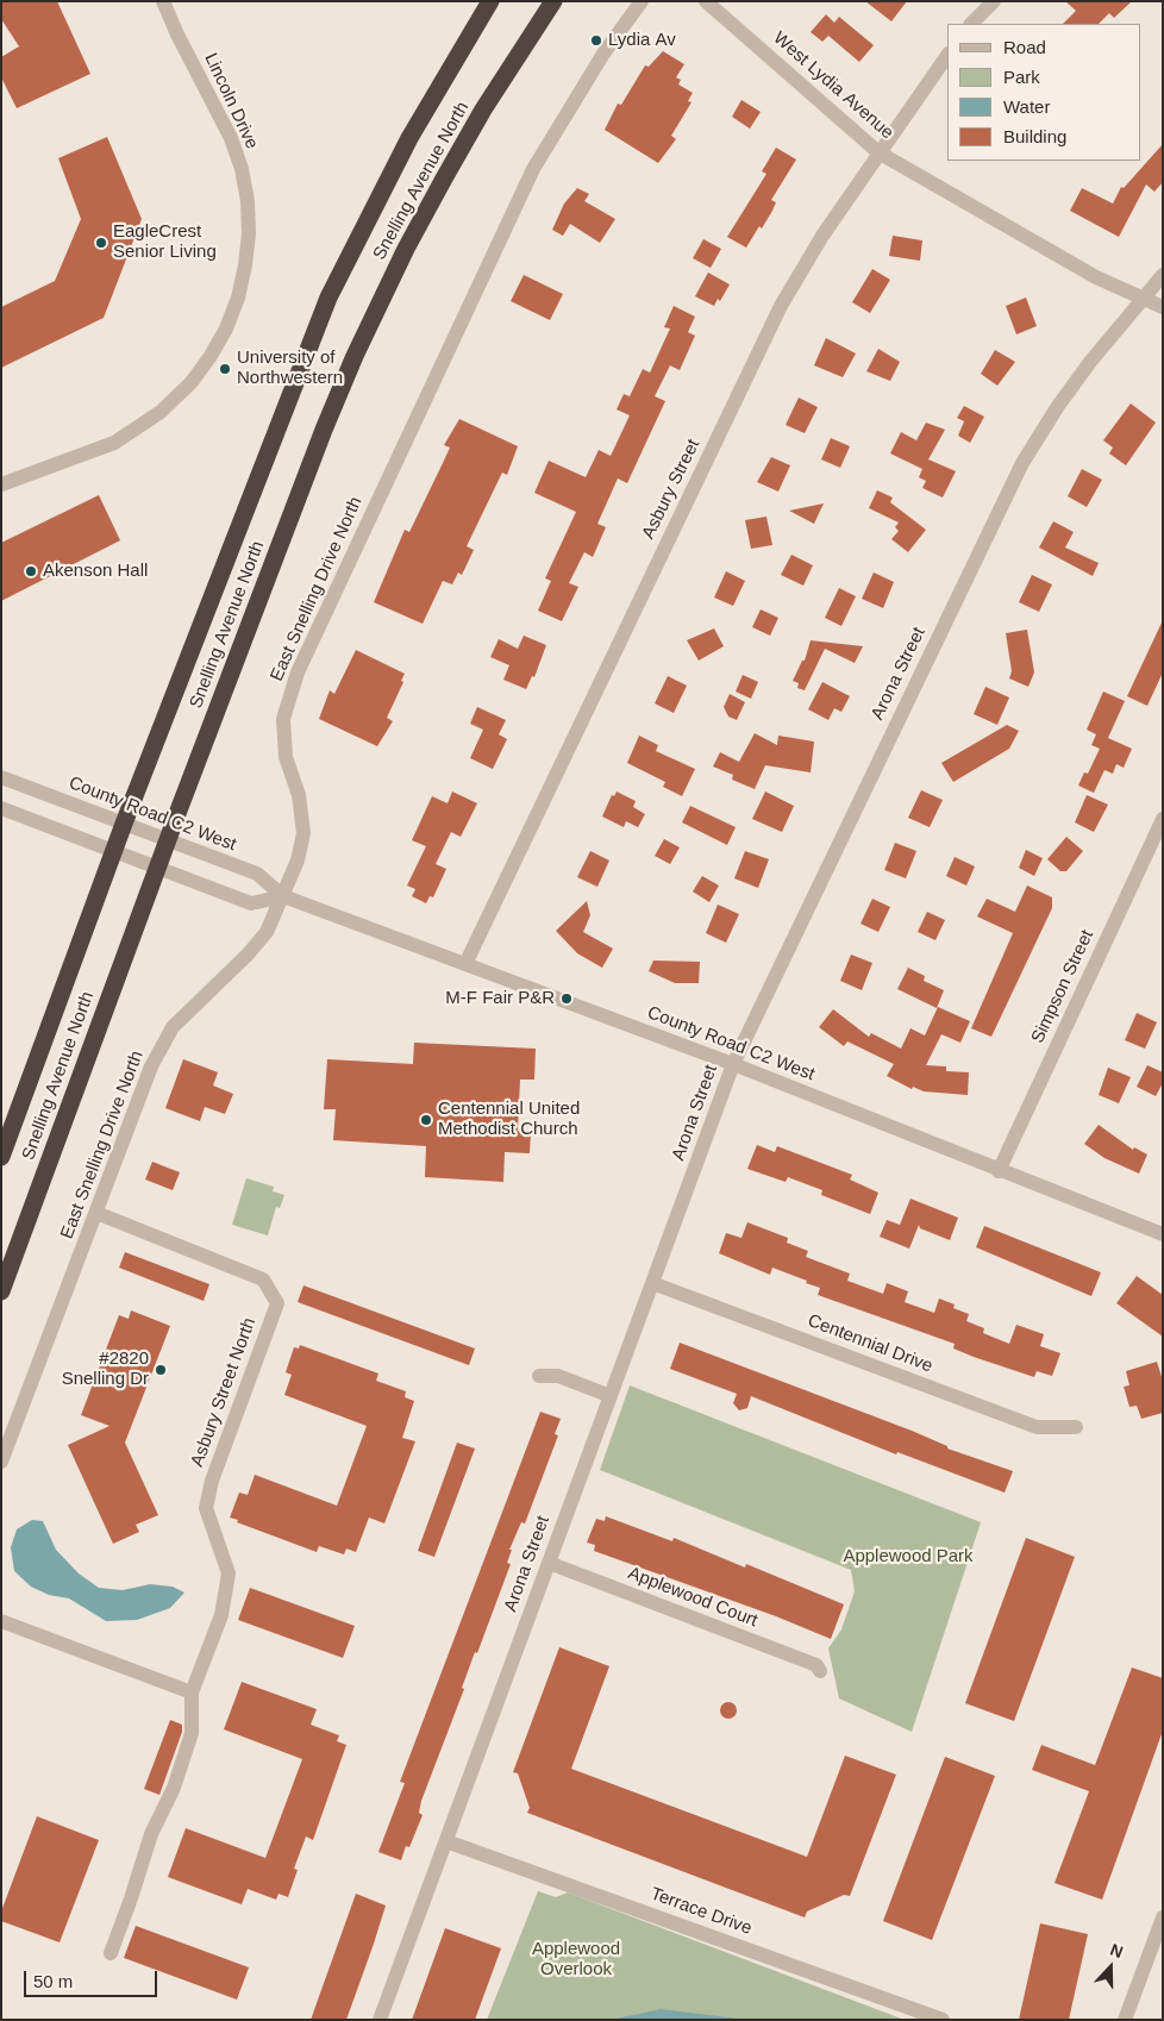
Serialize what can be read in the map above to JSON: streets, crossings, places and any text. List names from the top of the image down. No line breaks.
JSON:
{"streets":{"highway":["Snelling Avenue North"],"street":["West Lydia Avenue","Lincoln Drive","Asbury Street","East Snelling Drive North","Arona Street","County Road C2 West","Simpson Street","Centennial Drive","Asbury Street North","Applewood Court","Terrace Drive"]},"crossings":[["West Lydia Avenue","Asbury Street"],["West Lydia Avenue","Arona Street"],["Snelling Avenue North","County Road C2 West"],["Asbury Street","County Road C2 West"],["East Snelling Drive North","County Road C2 West"],["East Snelling Drive North","Asbury Street North"],["Arona Street","County Road C2 West"],["Arona Street","Centennial Drive"],["Arona Street","Applewood Court"],["Arona Street","Terrace Drive"],["County Road C2 West","Simpson Street"]],"parks":["Applewood Park","Applewood Overlook"],"places":["Lydia Av","EagleCrest Senior Living","University of Northwestern","Akenson Hall","M-F Fair P&R","Centennial United Methodist Church","#2820 Snelling Dr"],"legend":["Road","Park","Water","Building"],"scale_bar":"50 m","north":"top"}
